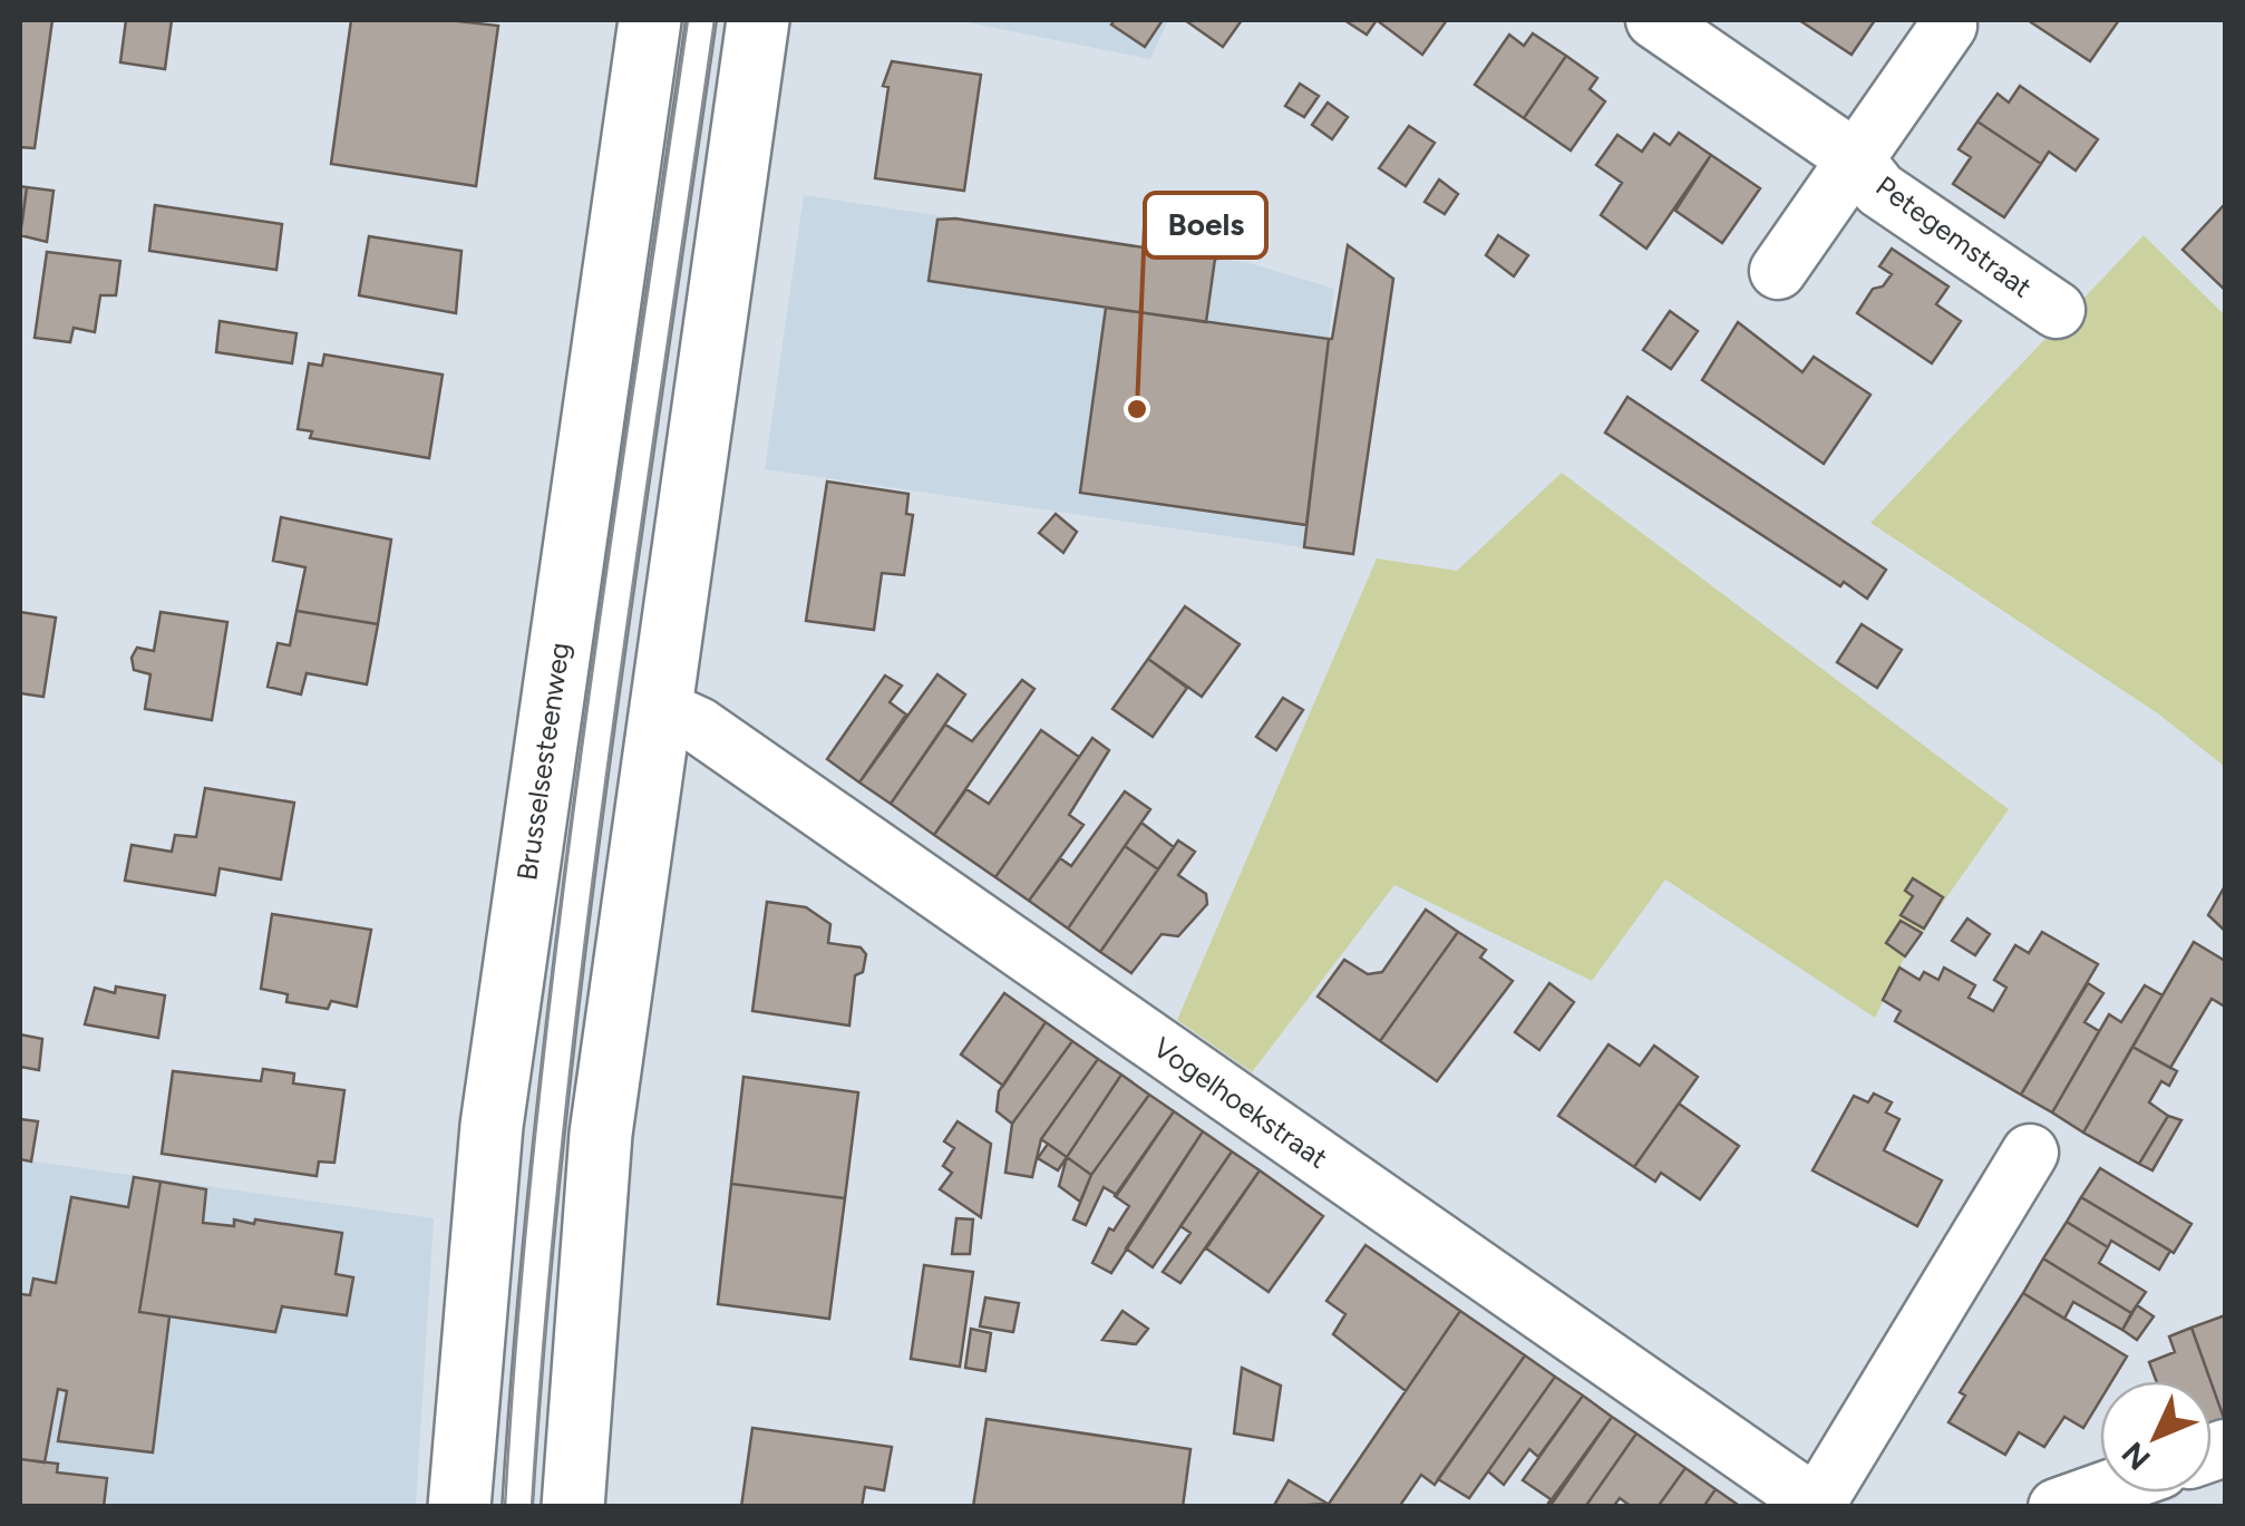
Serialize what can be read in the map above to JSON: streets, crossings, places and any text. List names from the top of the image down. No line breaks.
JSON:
{"streets":{"main road":["Brusselsesteenweg"],"street":["Petegemstraat","Vogelhoekstraat"]},"places":["Boels"],"north":"bottom left"}
